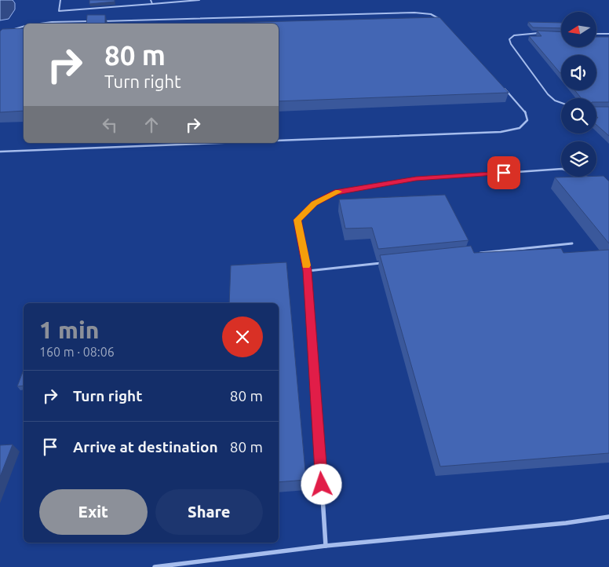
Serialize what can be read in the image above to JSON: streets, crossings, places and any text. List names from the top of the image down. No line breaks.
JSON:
{"north":"left","page":{"turn":["80 m","Turn right"],"heading":["1 min","160 m · 08:06"],"list":[{"name":"Turn right","value":"80 m"},{"name":"Arrive at destination","value":"80 m"}],"buttons":["Exit","Share"]}}
